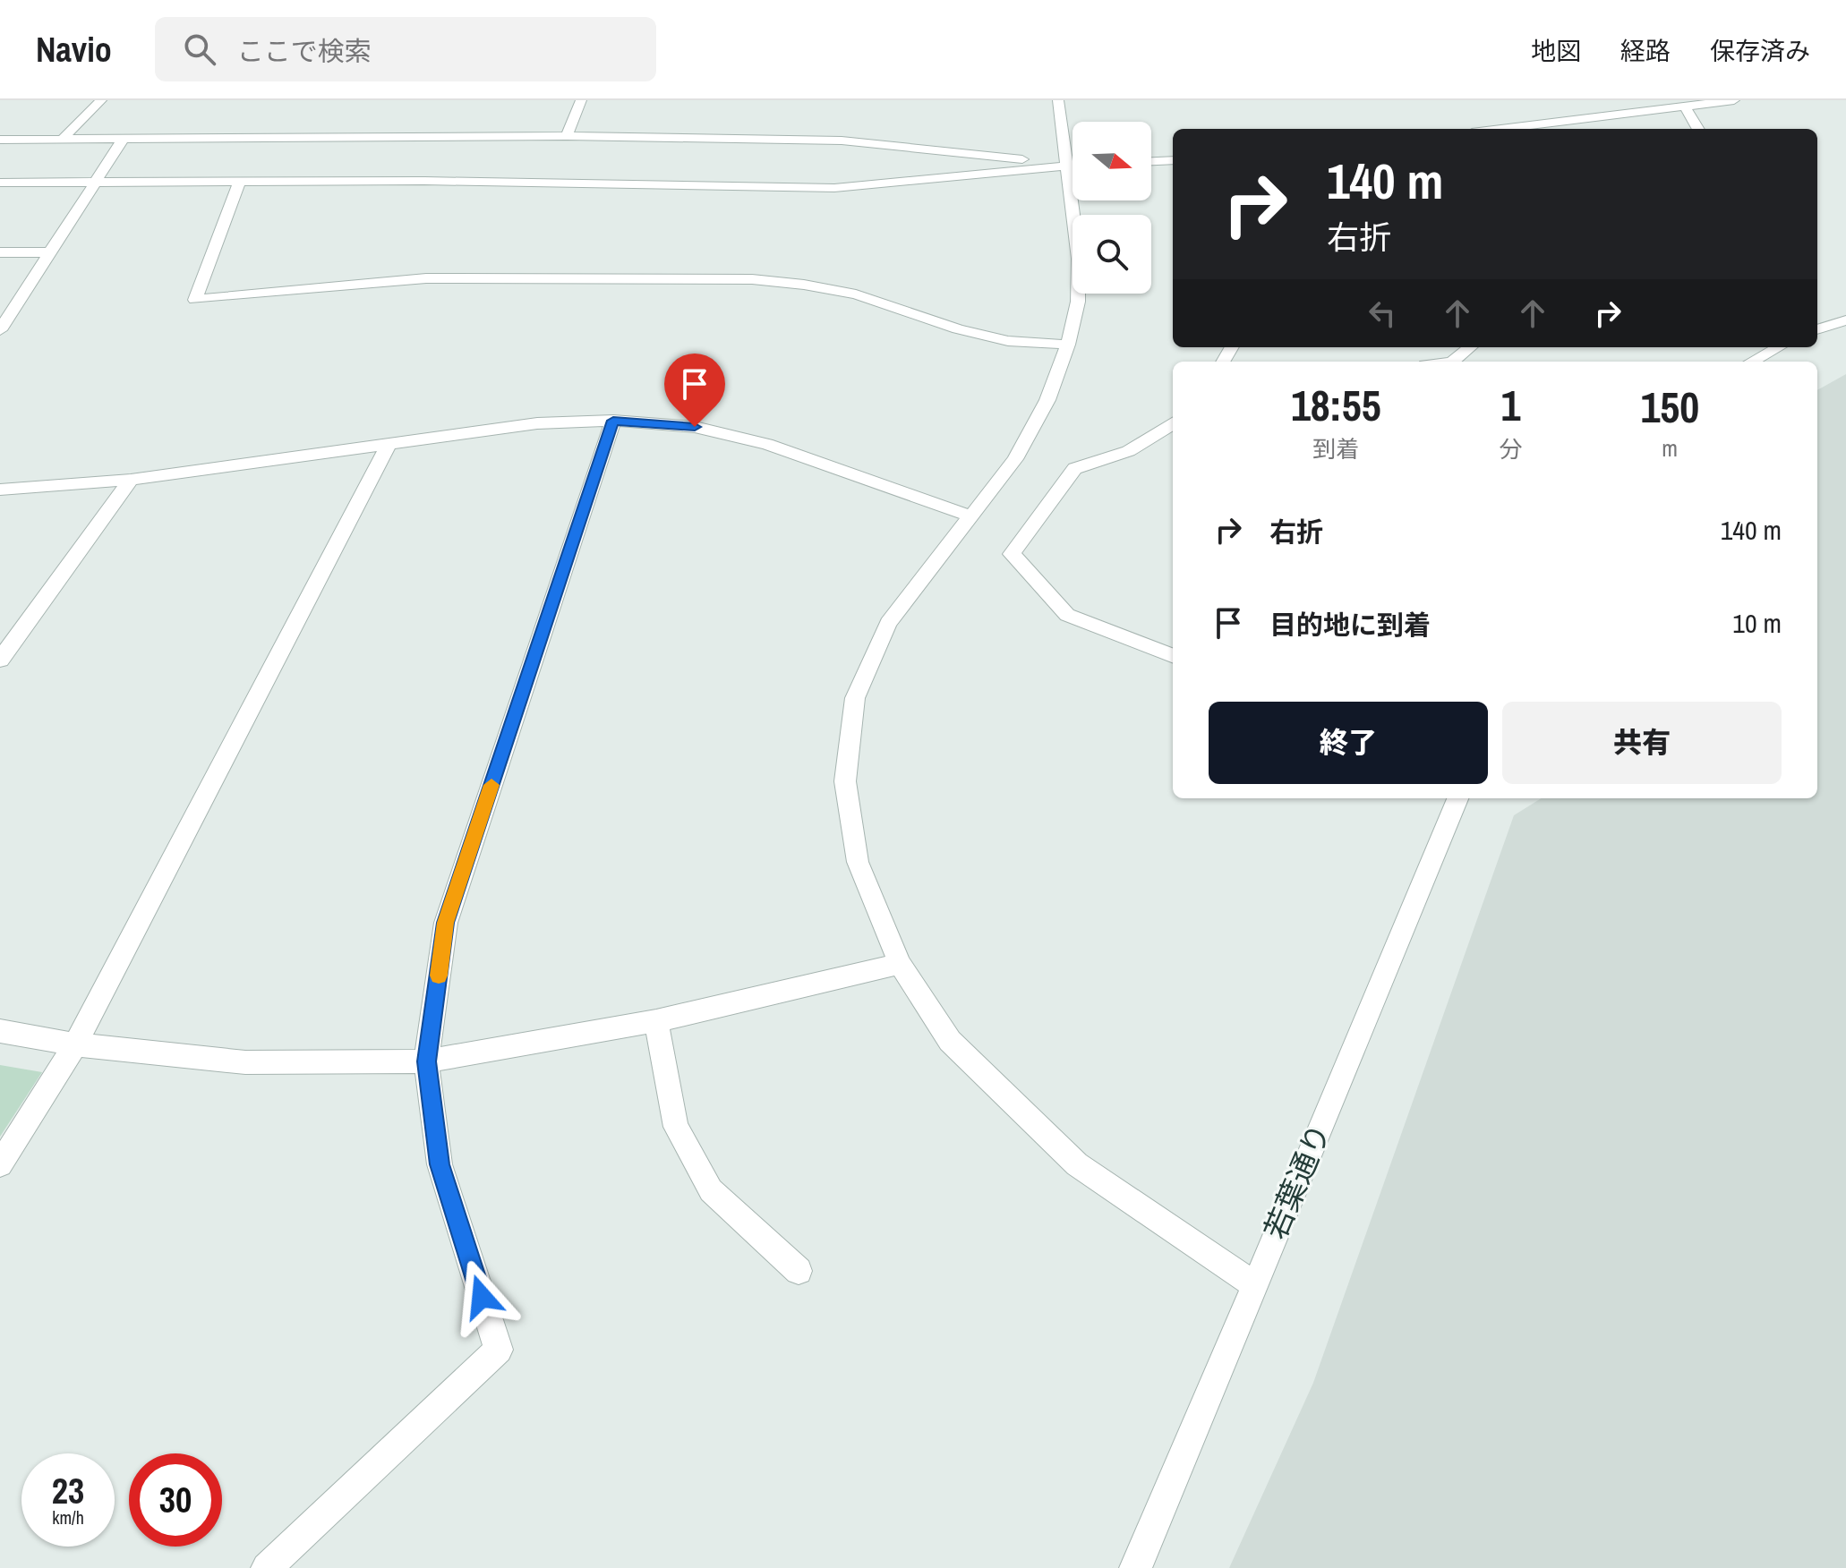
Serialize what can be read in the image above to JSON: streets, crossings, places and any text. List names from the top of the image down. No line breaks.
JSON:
{"streets":{"street":["若葉通り"]},"north":"right","page":{"header":"Navio","search":"ここで検索","nav":["地図","経路","保存済み"],"turn":["140 m","右折"],"eta":["18:55","到着","1","分","150","m"],"list":[{"name":"右折","value":"140 m"},{"name":"目的地に到着","value":"10 m"}],"buttons":["終了","共有"],"speed":"23 km/h","limit":"30"}}
